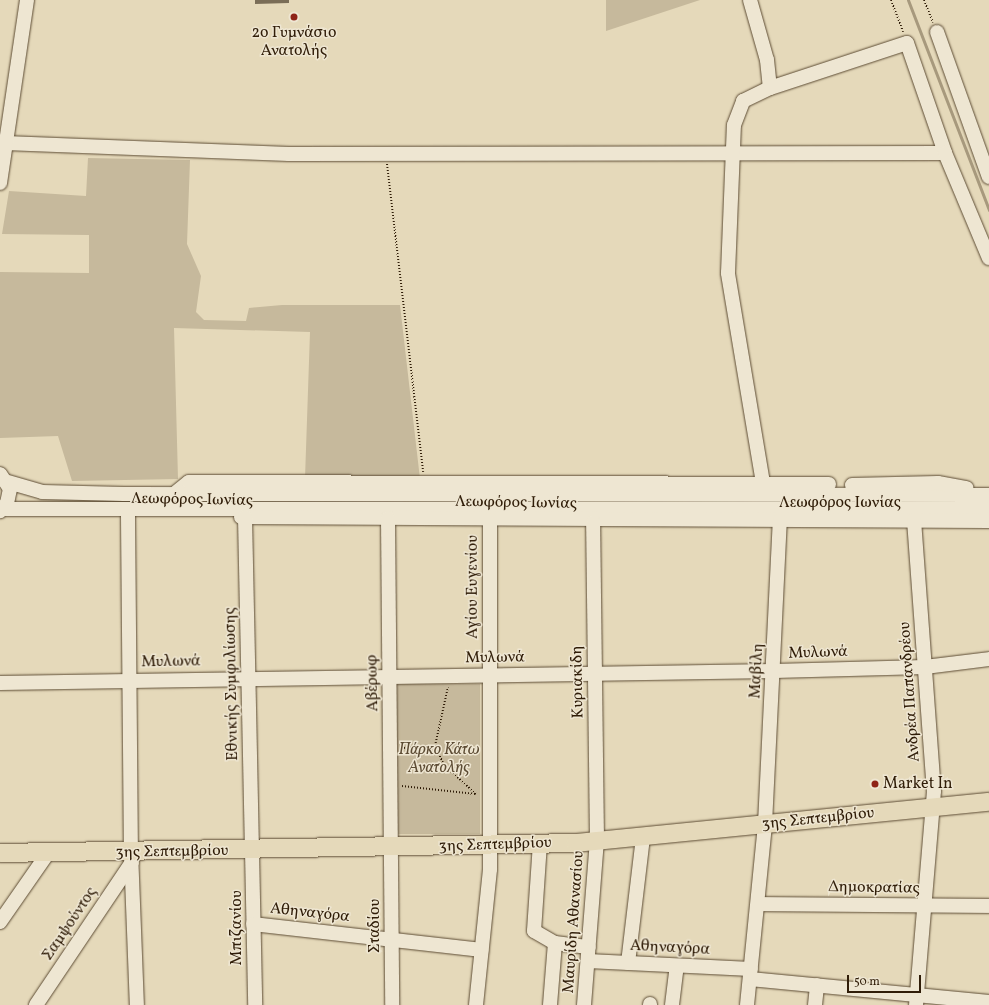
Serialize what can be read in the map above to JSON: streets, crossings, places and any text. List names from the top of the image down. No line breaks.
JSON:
{"streets":{"main road":["3ης Σεπτεμβρίου"],"street":["Λεωφόρος Ιωνίας","Αγίου Ευγενίου","Μυλωνά","Μαβίλη","Κυριακίδη","Αβέρωφ","Εθνικής Συμφιλίωσης","Ανδρέα Παπανδρέου","Δημοκρατίας","Αθηναγόρα","Μαυρίδη Αθανασίου","Σαμψούντος","Σταδίου","Μπιζανίου"]},"crossings":[["Λεωφόρος Ιωνίας","Αγίου Ευγενίου"],["Λεωφόρος Ιωνίας","Μαβίλη"],["Λεωφόρος Ιωνίας","Κυριακίδη"],["Λεωφόρος Ιωνίας","Αβέρωφ"],["Λεωφόρος Ιωνίας","Εθνικής Συμφιλίωσης"],["Λεωφόρος Ιωνίας","Ανδρέα Παπανδρέου"],["Αγίου Ευγενίου","Μυλωνά"],["Αγίου Ευγενίου","3ης Σεπτεμβρίου"],["Αγίου Ευγενίου","Αθηναγόρα"],["Μυλωνά","Μαβίλη"],["Μυλωνά","Κυριακίδη"],["Μυλωνά","Αβέρωφ"],["Μυλωνά","Εθνικής Συμφιλίωσης"],["Μυλωνά","Ανδρέα Παπανδρέου"],["Μαβίλη","3ης Σεπτεμβρίου"],["Μαβίλη","Δημοκρατίας"],["Μαβίλη","Αθηναγόρα"],["Κυριακίδη","3ης Σεπτεμβρίου"],["Κυριακίδη","Μαυρίδη Αθανασίου"],["Αβέρωφ","3ης Σεπτεμβρίου"],["Αβέρωφ","Σταδίου"],["Εθνικής Συμφιλίωσης","3ης Σεπτεμβρίου"],["Εθνικής Συμφιλίωσης","Μπιζανίου"],["Ανδρέα Παπανδρέου","3ης Σεπτεμβρίου"],["Ανδρέα Παπανδρέου","Δημοκρατίας"],["Ανδρέα Παπανδρέου","Αθηναγόρα"],["3ης Σεπτεμβρίου","Μαυρίδη Αθανασίου"],["3ης Σεπτεμβρίου","Σαμψούντος"],["3ης Σεπτεμβρίου","Σταδίου"],["3ης Σεπτεμβρίου","Μπιζανίου"],["Αθηναγόρα","Μαυρίδη Αθανασίου"],["Αθηναγόρα","Σταδίου"],["Αθηναγόρα","Μπιζανίου"]],"parks":["Πάρκο Κάτω Ανατολής"],"places":["2ο Γυμνάσιο Ανατολής","Market In"],"scale_bar":"50 m"}
